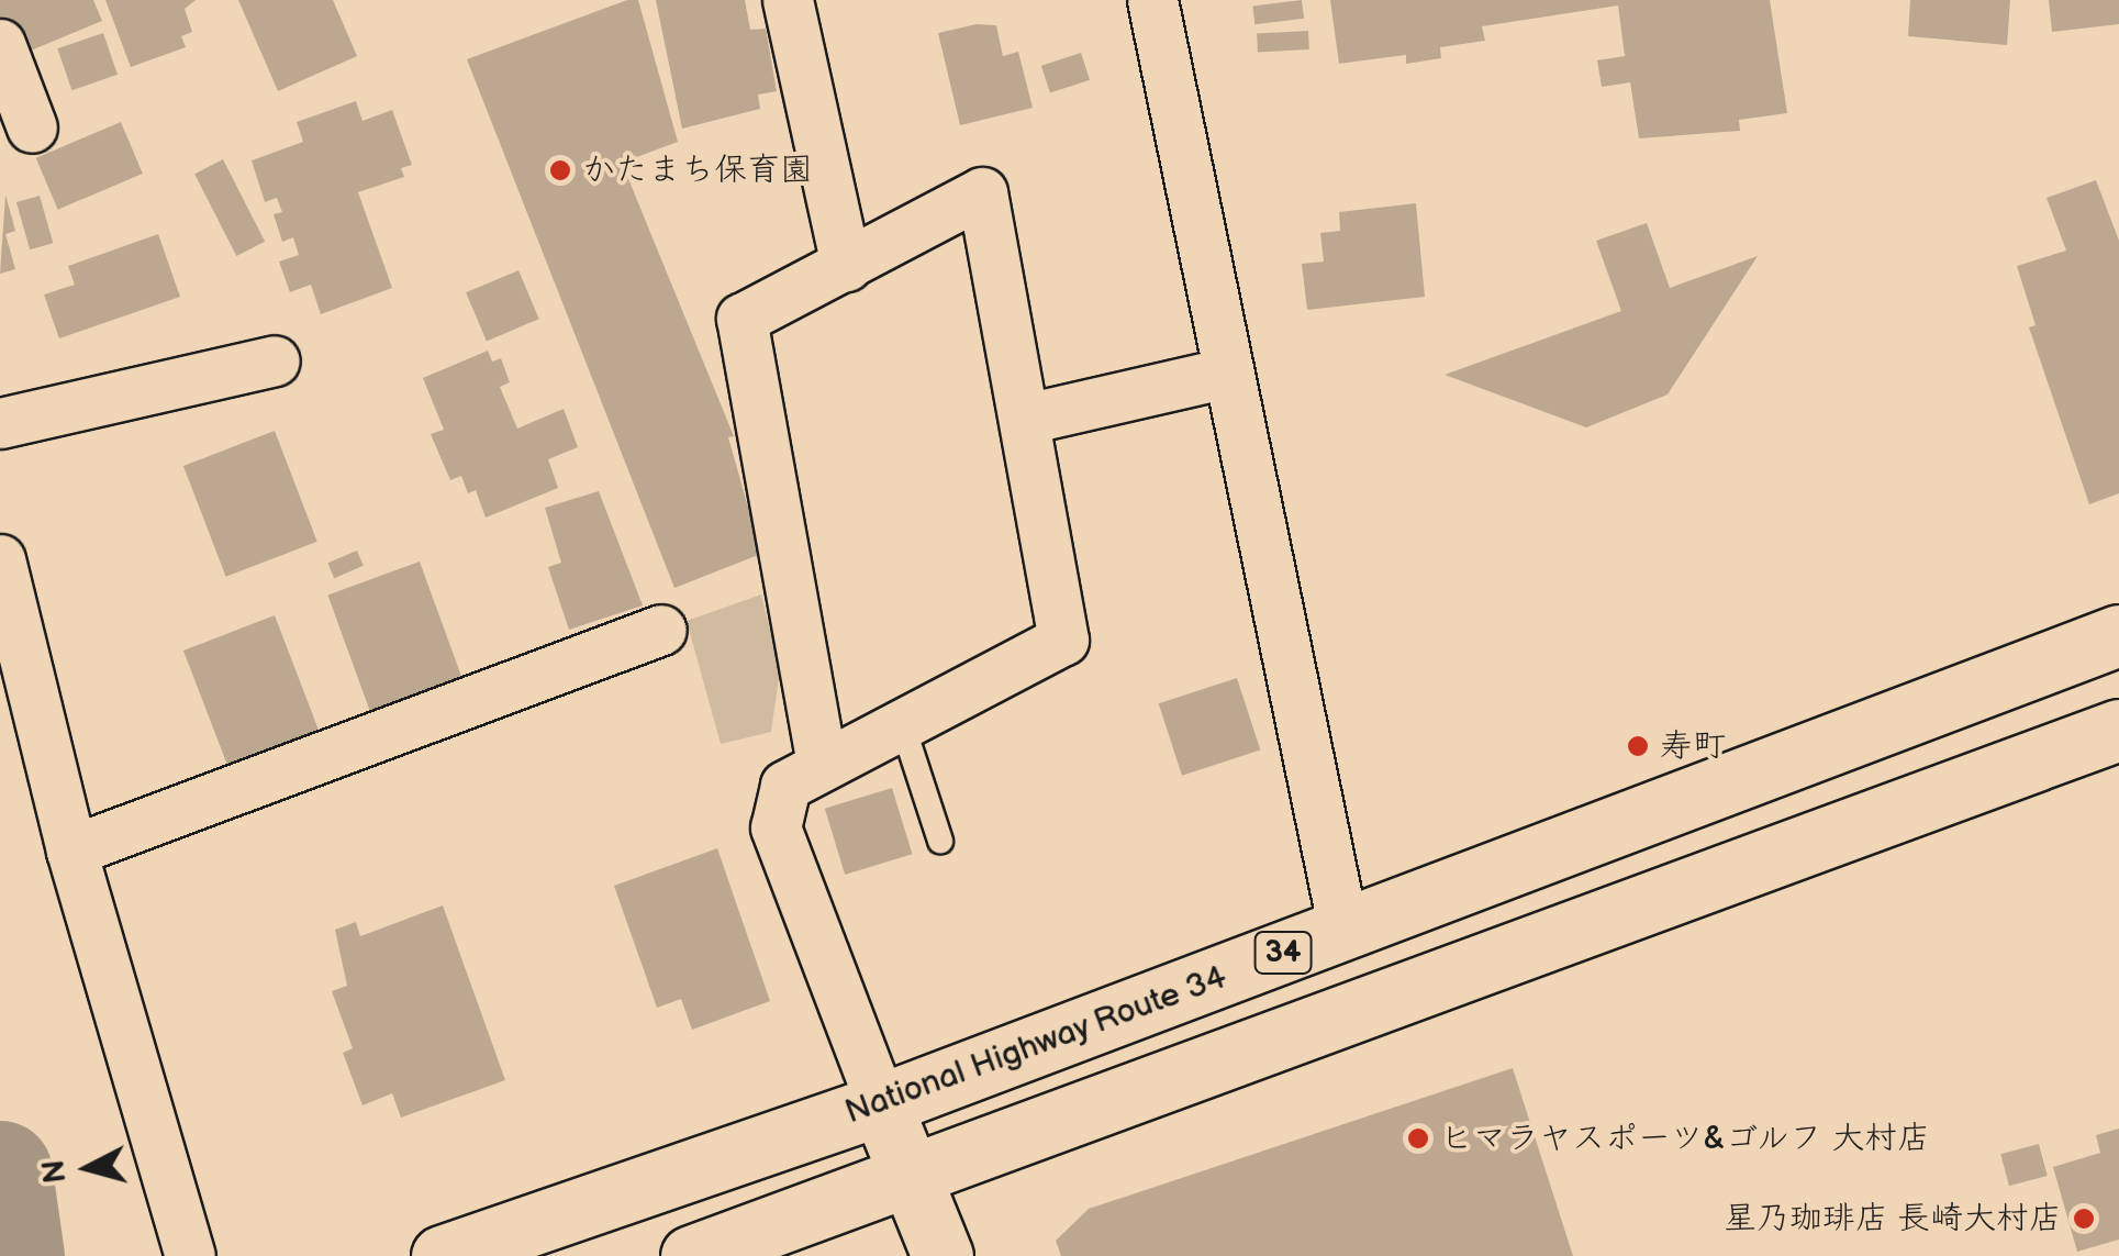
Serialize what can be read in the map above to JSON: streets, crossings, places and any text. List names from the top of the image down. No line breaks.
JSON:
{"streets":{"main road":["34","National Highway Route 34"]},"places":["かたまち保育園","寿町","ヒマラヤスポーツ&ゴルフ 大村店","星乃珈琲店 長崎大村店"],"north":"left"}
